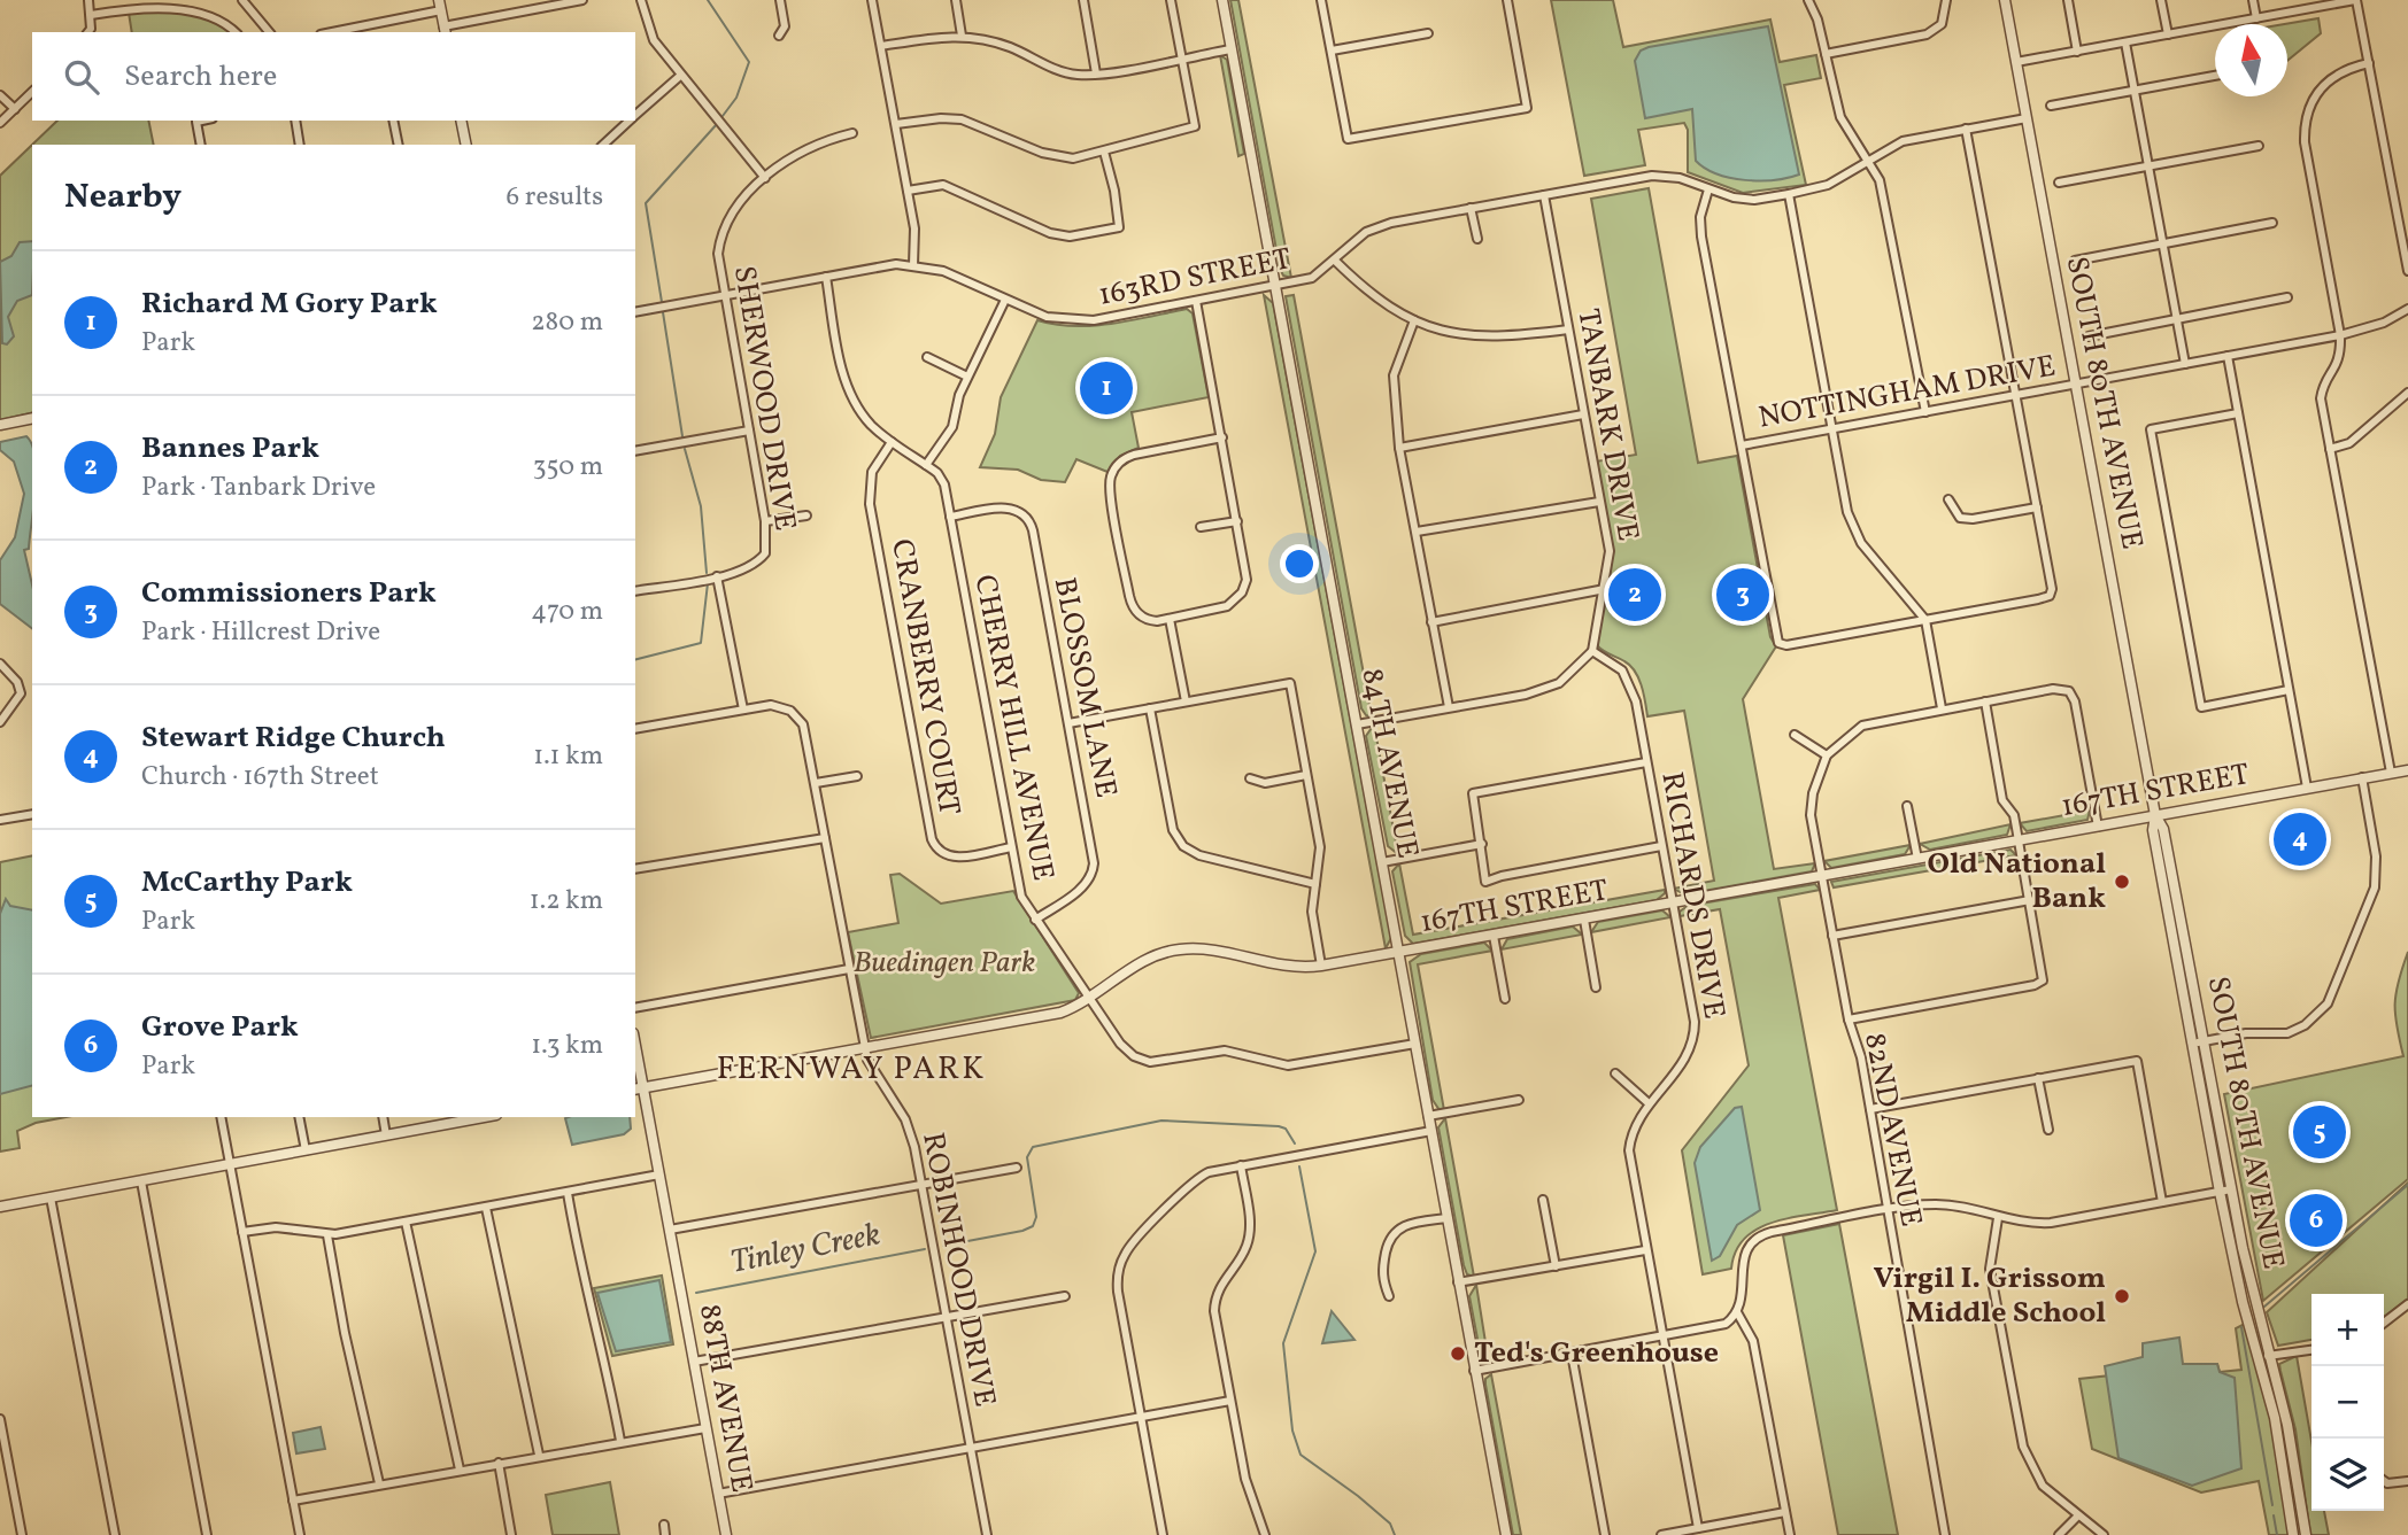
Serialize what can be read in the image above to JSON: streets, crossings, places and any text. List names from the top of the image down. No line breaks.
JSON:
{"streets":{"street":["163RD STREET","NOTTINGHAM DRIVE","SHERWOOD DRIVE","SOUTH 80TH AVENUE","TANBARK DRIVE","CRANBERRY COURT","BLOSSOM LANE","CHERRY HILL AVENUE","84TH AVENUE","167TH STREET","RICHARDS DRIVE","82ND AVENUE","ROBINHOOD DRIVE","88TH AVENUE"]},"crossings":[["163RD STREET","SHERWOOD DRIVE"],["163RD STREET","SOUTH 80TH AVENUE"],["163RD STREET","TANBARK DRIVE"],["163RD STREET","CHERRY HILL AVENUE"],["163RD STREET","84TH AVENUE"],["NOTTINGHAM DRIVE","SOUTH 80TH AVENUE"],["SOUTH 80TH AVENUE","167TH STREET"],["TANBARK DRIVE","RICHARDS DRIVE"],["CRANBERRY COURT","CHERRY HILL AVENUE"],["BLOSSOM LANE","CHERRY HILL AVENUE"],["CHERRY HILL AVENUE","84TH AVENUE"],["CHERRY HILL AVENUE","167TH STREET"],["84TH AVENUE","167TH STREET"],["167TH STREET","RICHARDS DRIVE"],["167TH STREET","82ND AVENUE"],["167TH STREET","ROBINHOOD DRIVE"],["167TH STREET","88TH AVENUE"]],"districts":["FERNWAY PARK"],"water":["Tinley Creek"],"parks":["Buedingen Park"],"places":["Old National Bank","Virgil I. Grissom Middle School","Ted's Greenhouse"],"north":"top","page":{"search":"Search here","heading":["Nearby","6 results"],"list":[{"mark":"1","name":"Richard M Gory Park","note":"Park","value":"280 m"},{"mark":"2","name":"Bannes Park","note":"Park · Tanbark Drive","value":"350 m"},{"mark":"3","name":"Commissioners Park","note":"Park · Hillcrest Drive","value":"470 m"},{"mark":"4","name":"Stewart Ridge Church","note":"Church · 167th Street","value":"1.1 km"},{"mark":"5","name":"McCarthy Park","note":"Park","value":"1.2 km"},{"mark":"6","name":"Grove Park","note":"Park","value":"1.3 km"}],"pins":["1","2","3","4","5","6"],"map_buttons":["+","−"]}}
